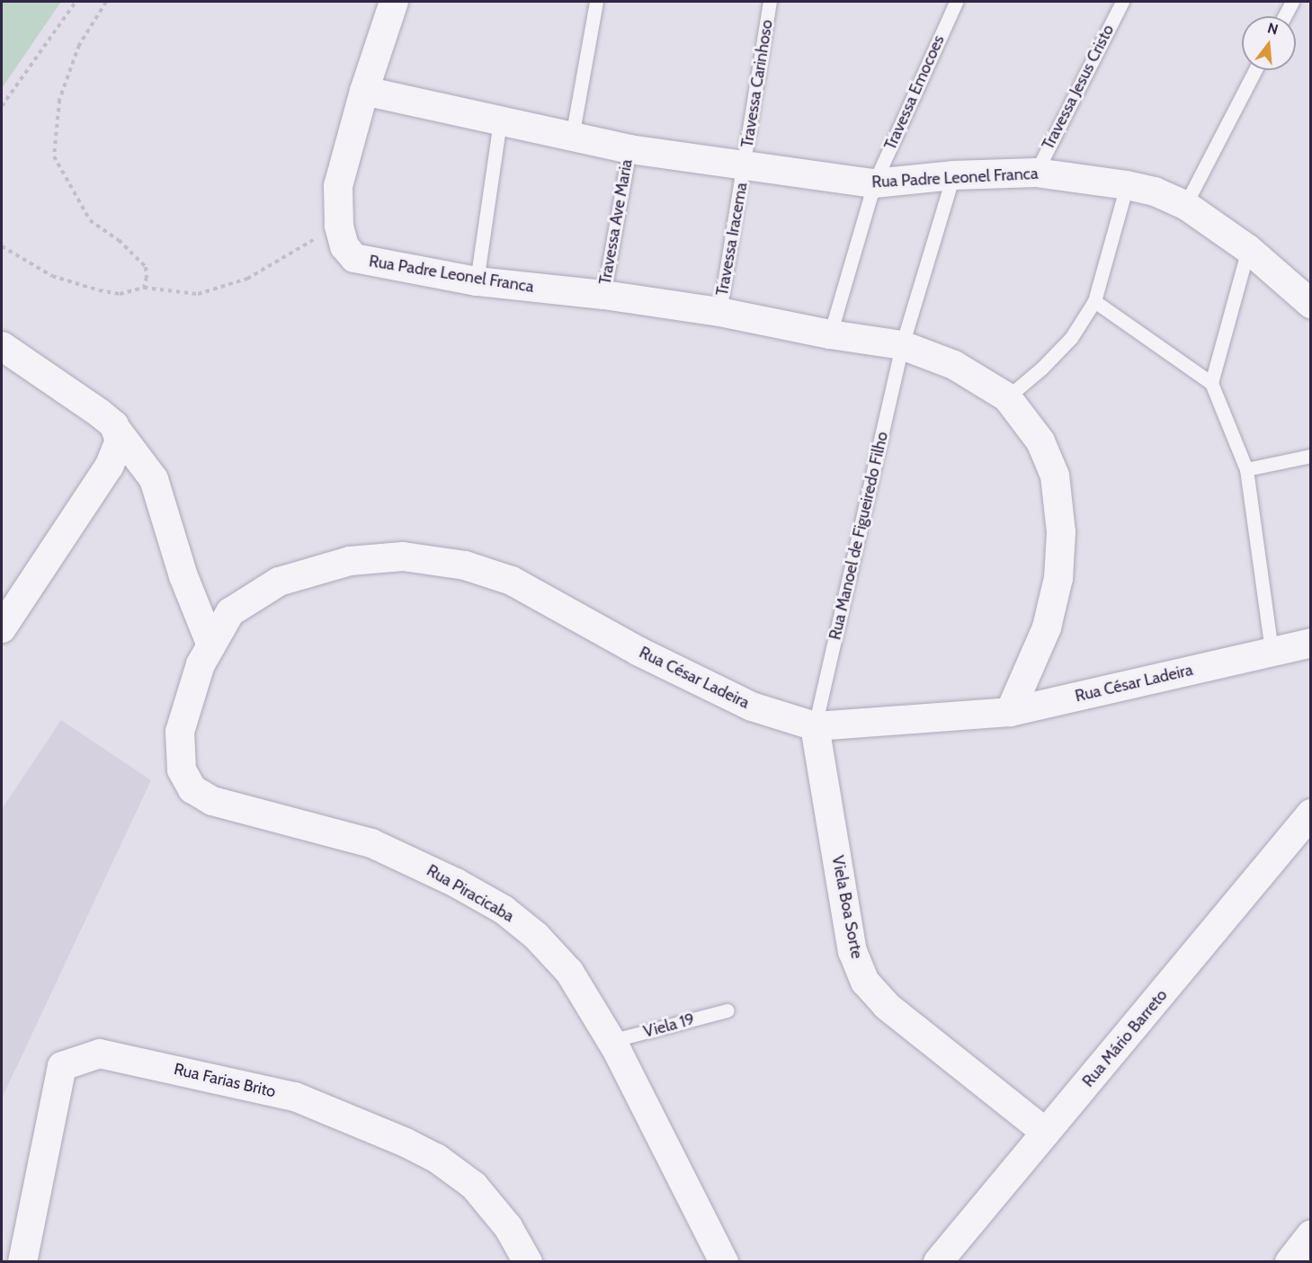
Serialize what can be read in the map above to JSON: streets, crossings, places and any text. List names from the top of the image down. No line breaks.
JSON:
{"streets":{"street":["Rua Padre Leonel Franca","Rua César Ladeira","Rua Piracicaba","Viela Boa Sorte","Rua Mário Barreto","Rua Farias Brito"],"lane":["Travessa Carinhoso","Travessa Jesus Cristo","Travessa Emocoes","Travessa Ave Maria","Travessa Iracema","Rua Manoel de Figueiredo Filho","Viela 19"]},"crossings":[["Travessa Carinhoso","Rua Padre Leonel Franca"],["Travessa Carinhoso","Travessa Iracema"],["Travessa Jesus Cristo","Rua Padre Leonel Franca"],["Travessa Emocoes","Rua Padre Leonel Franca"],["Rua Padre Leonel Franca","Travessa Ave Maria"],["Rua Padre Leonel Franca","Travessa Iracema"],["Rua Padre Leonel Franca","Rua Manoel de Figueiredo Filho"],["Rua Padre Leonel Franca","Rua César Ladeira"],["Rua Manoel de Figueiredo Filho","Rua César Ladeira"],["Rua Manoel de Figueiredo Filho","Viela Boa Sorte"],["Rua César Ladeira","Rua Piracicaba"],["Rua César Ladeira","Viela Boa Sorte"],["Rua Piracicaba","Viela 19"],["Viela Boa Sorte","Rua Mário Barreto"]],"north":"top"}
